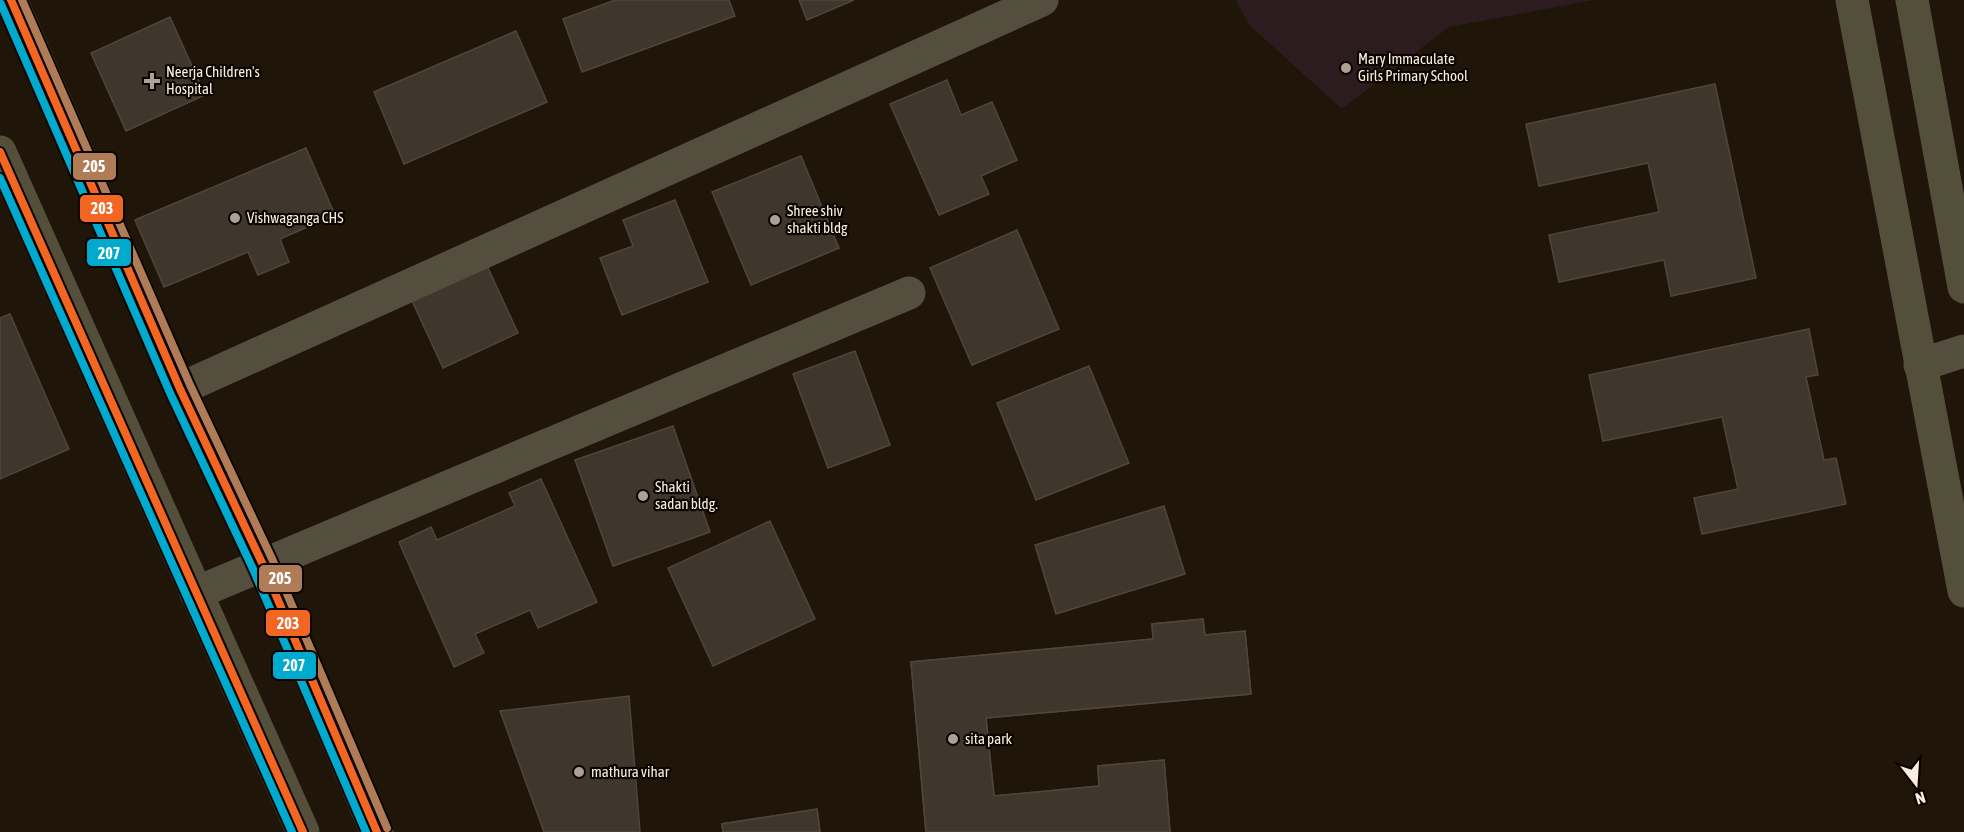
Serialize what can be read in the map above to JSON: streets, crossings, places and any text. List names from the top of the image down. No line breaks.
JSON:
{"places":{"other":["Mary Immaculate Girls Primary School","Vishwaganga CHS","Shree shiv shakti bldg","Shakti sadan bldg.","sita park","mathura vihar"],"health":["Neerja Children's Hospital"]},"lines":["transit line 203","transit line 205","transit line 207"],"north":"bottom"}
